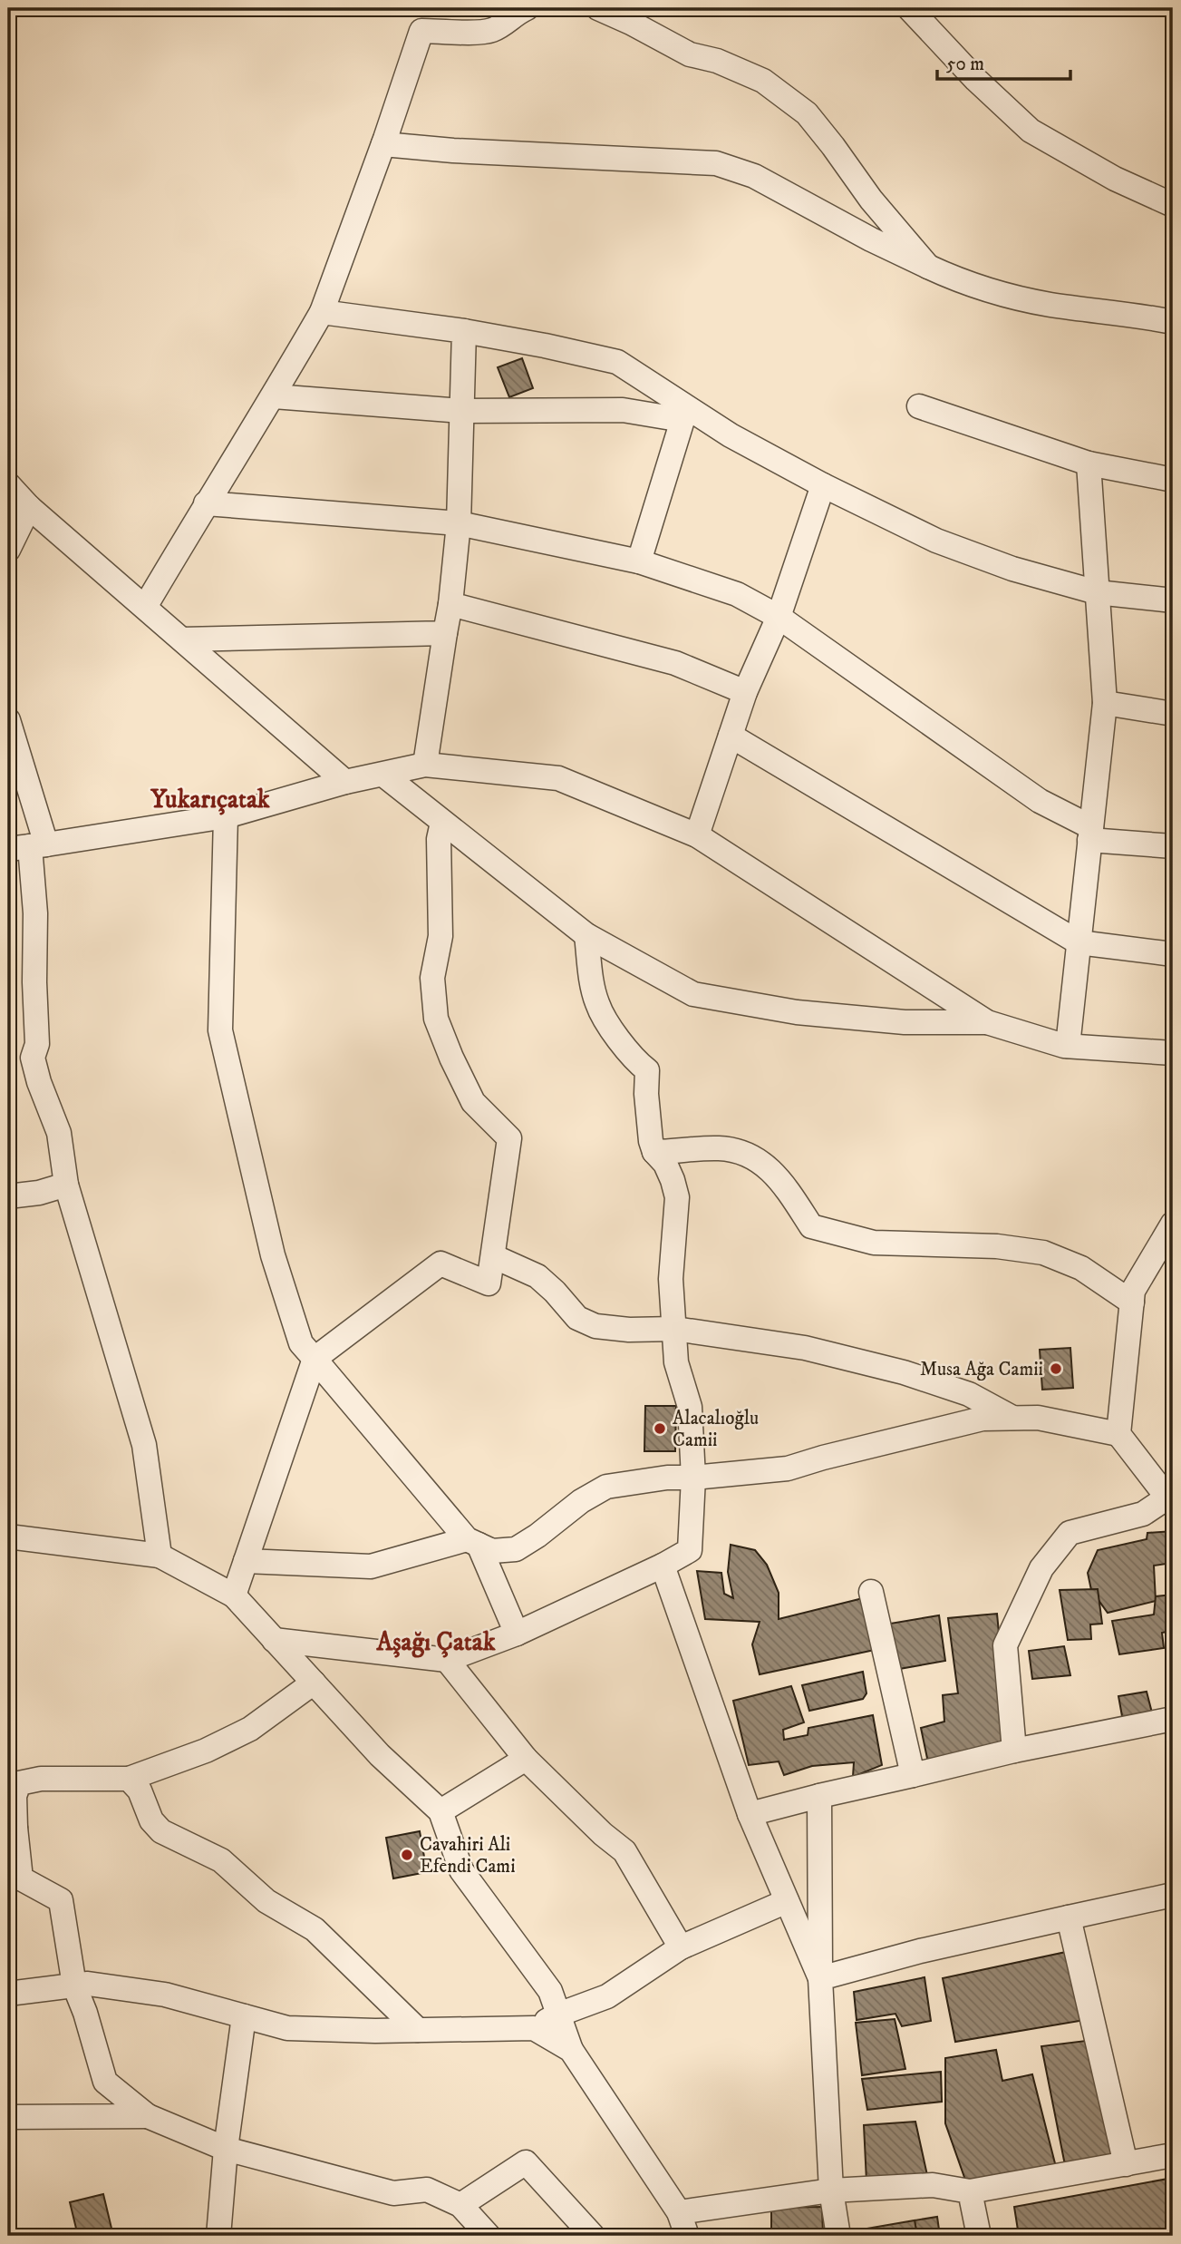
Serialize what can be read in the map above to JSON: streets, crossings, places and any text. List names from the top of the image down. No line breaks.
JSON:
{"districts":["Yukarıçatak","Aşağı Çatak"],"places":["Musa Ağa Camii","Alacalıoğlu Camii","Cavahiri Ali Efendi Cami"],"scale_bar":"50 m"}
